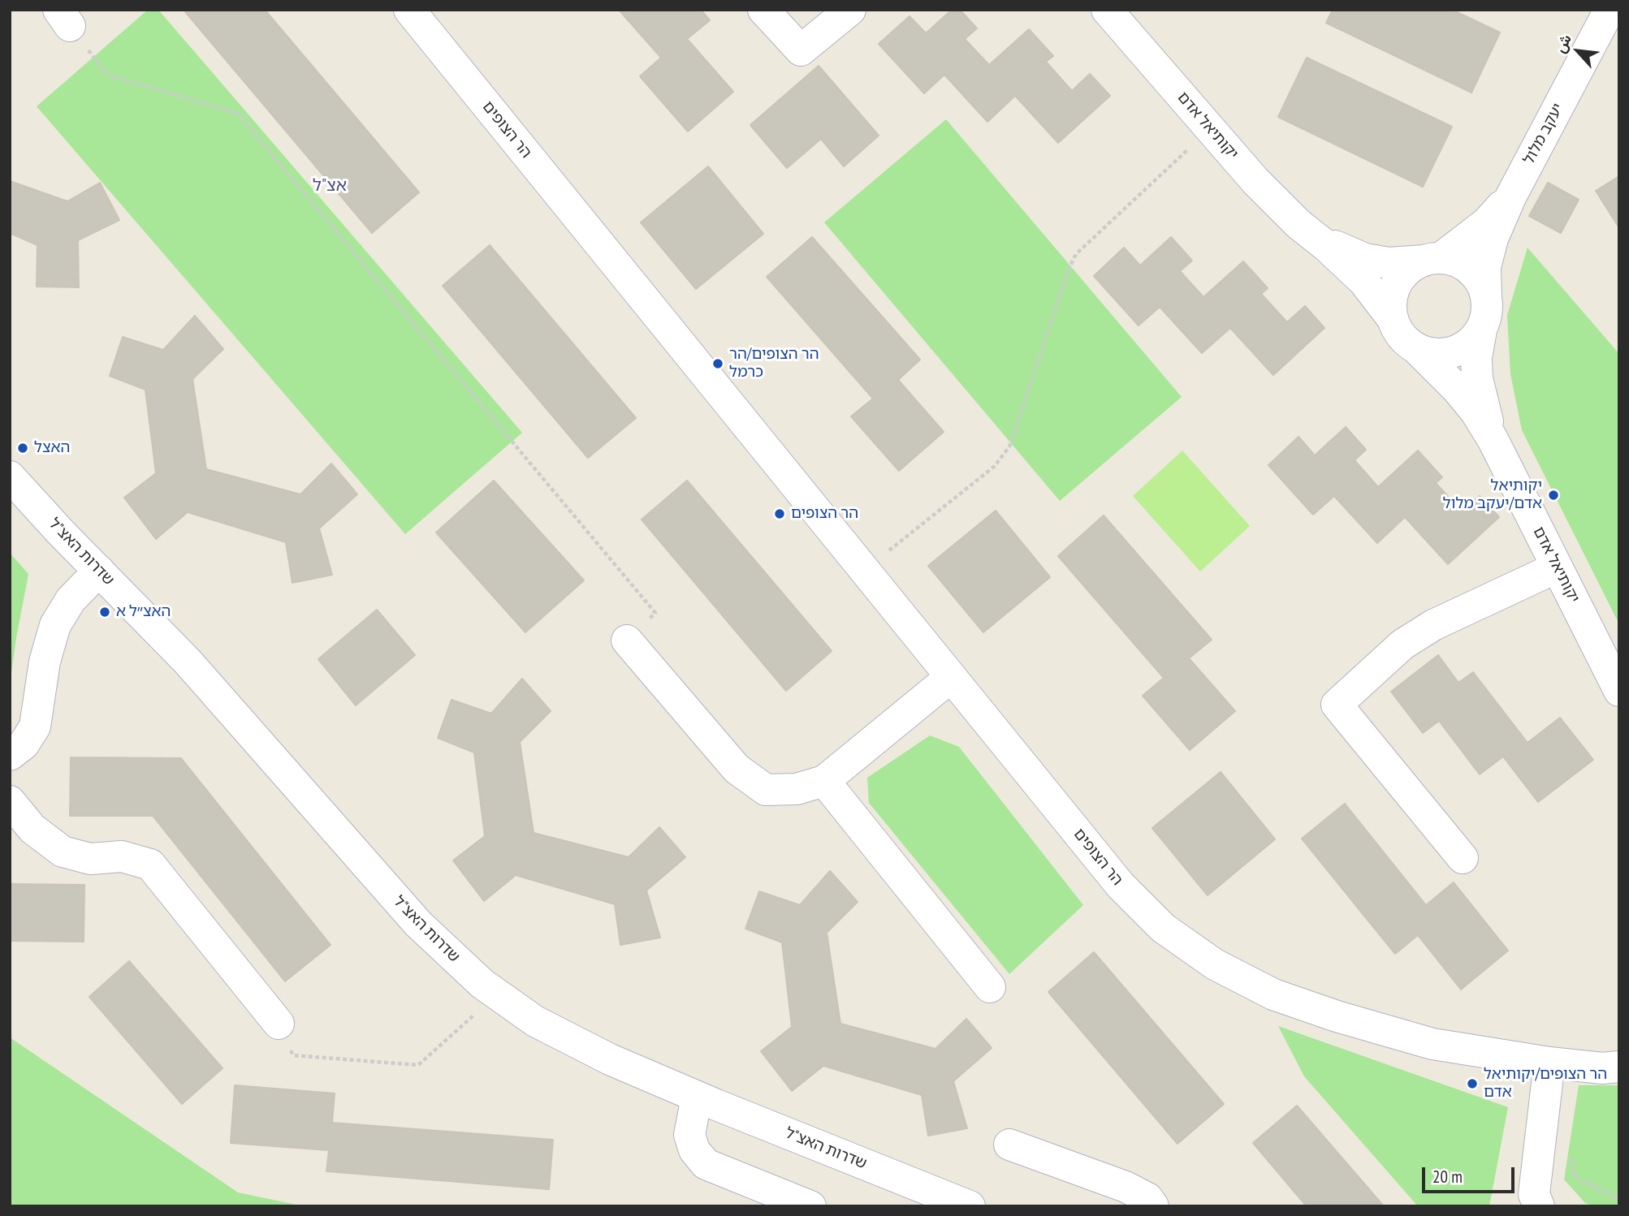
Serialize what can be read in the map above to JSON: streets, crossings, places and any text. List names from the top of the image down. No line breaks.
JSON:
{"streets":{"street":["יקותיאל אדם","הר הצופים","יעקב מלול","שדרות האצ\"ל"]},"crossings":[["יקותיאל אדם","יעקב מלול"]],"districts":["אצ\"ל"],"places":["הר הצופים/הר כרמל","האצל","יקותיאל אדם/יעקב מלול","הר הצופים","האצ״ל א","הר הצופים/יקותיאל אדם"],"scale_bar":"20 m","north":"top left"}
